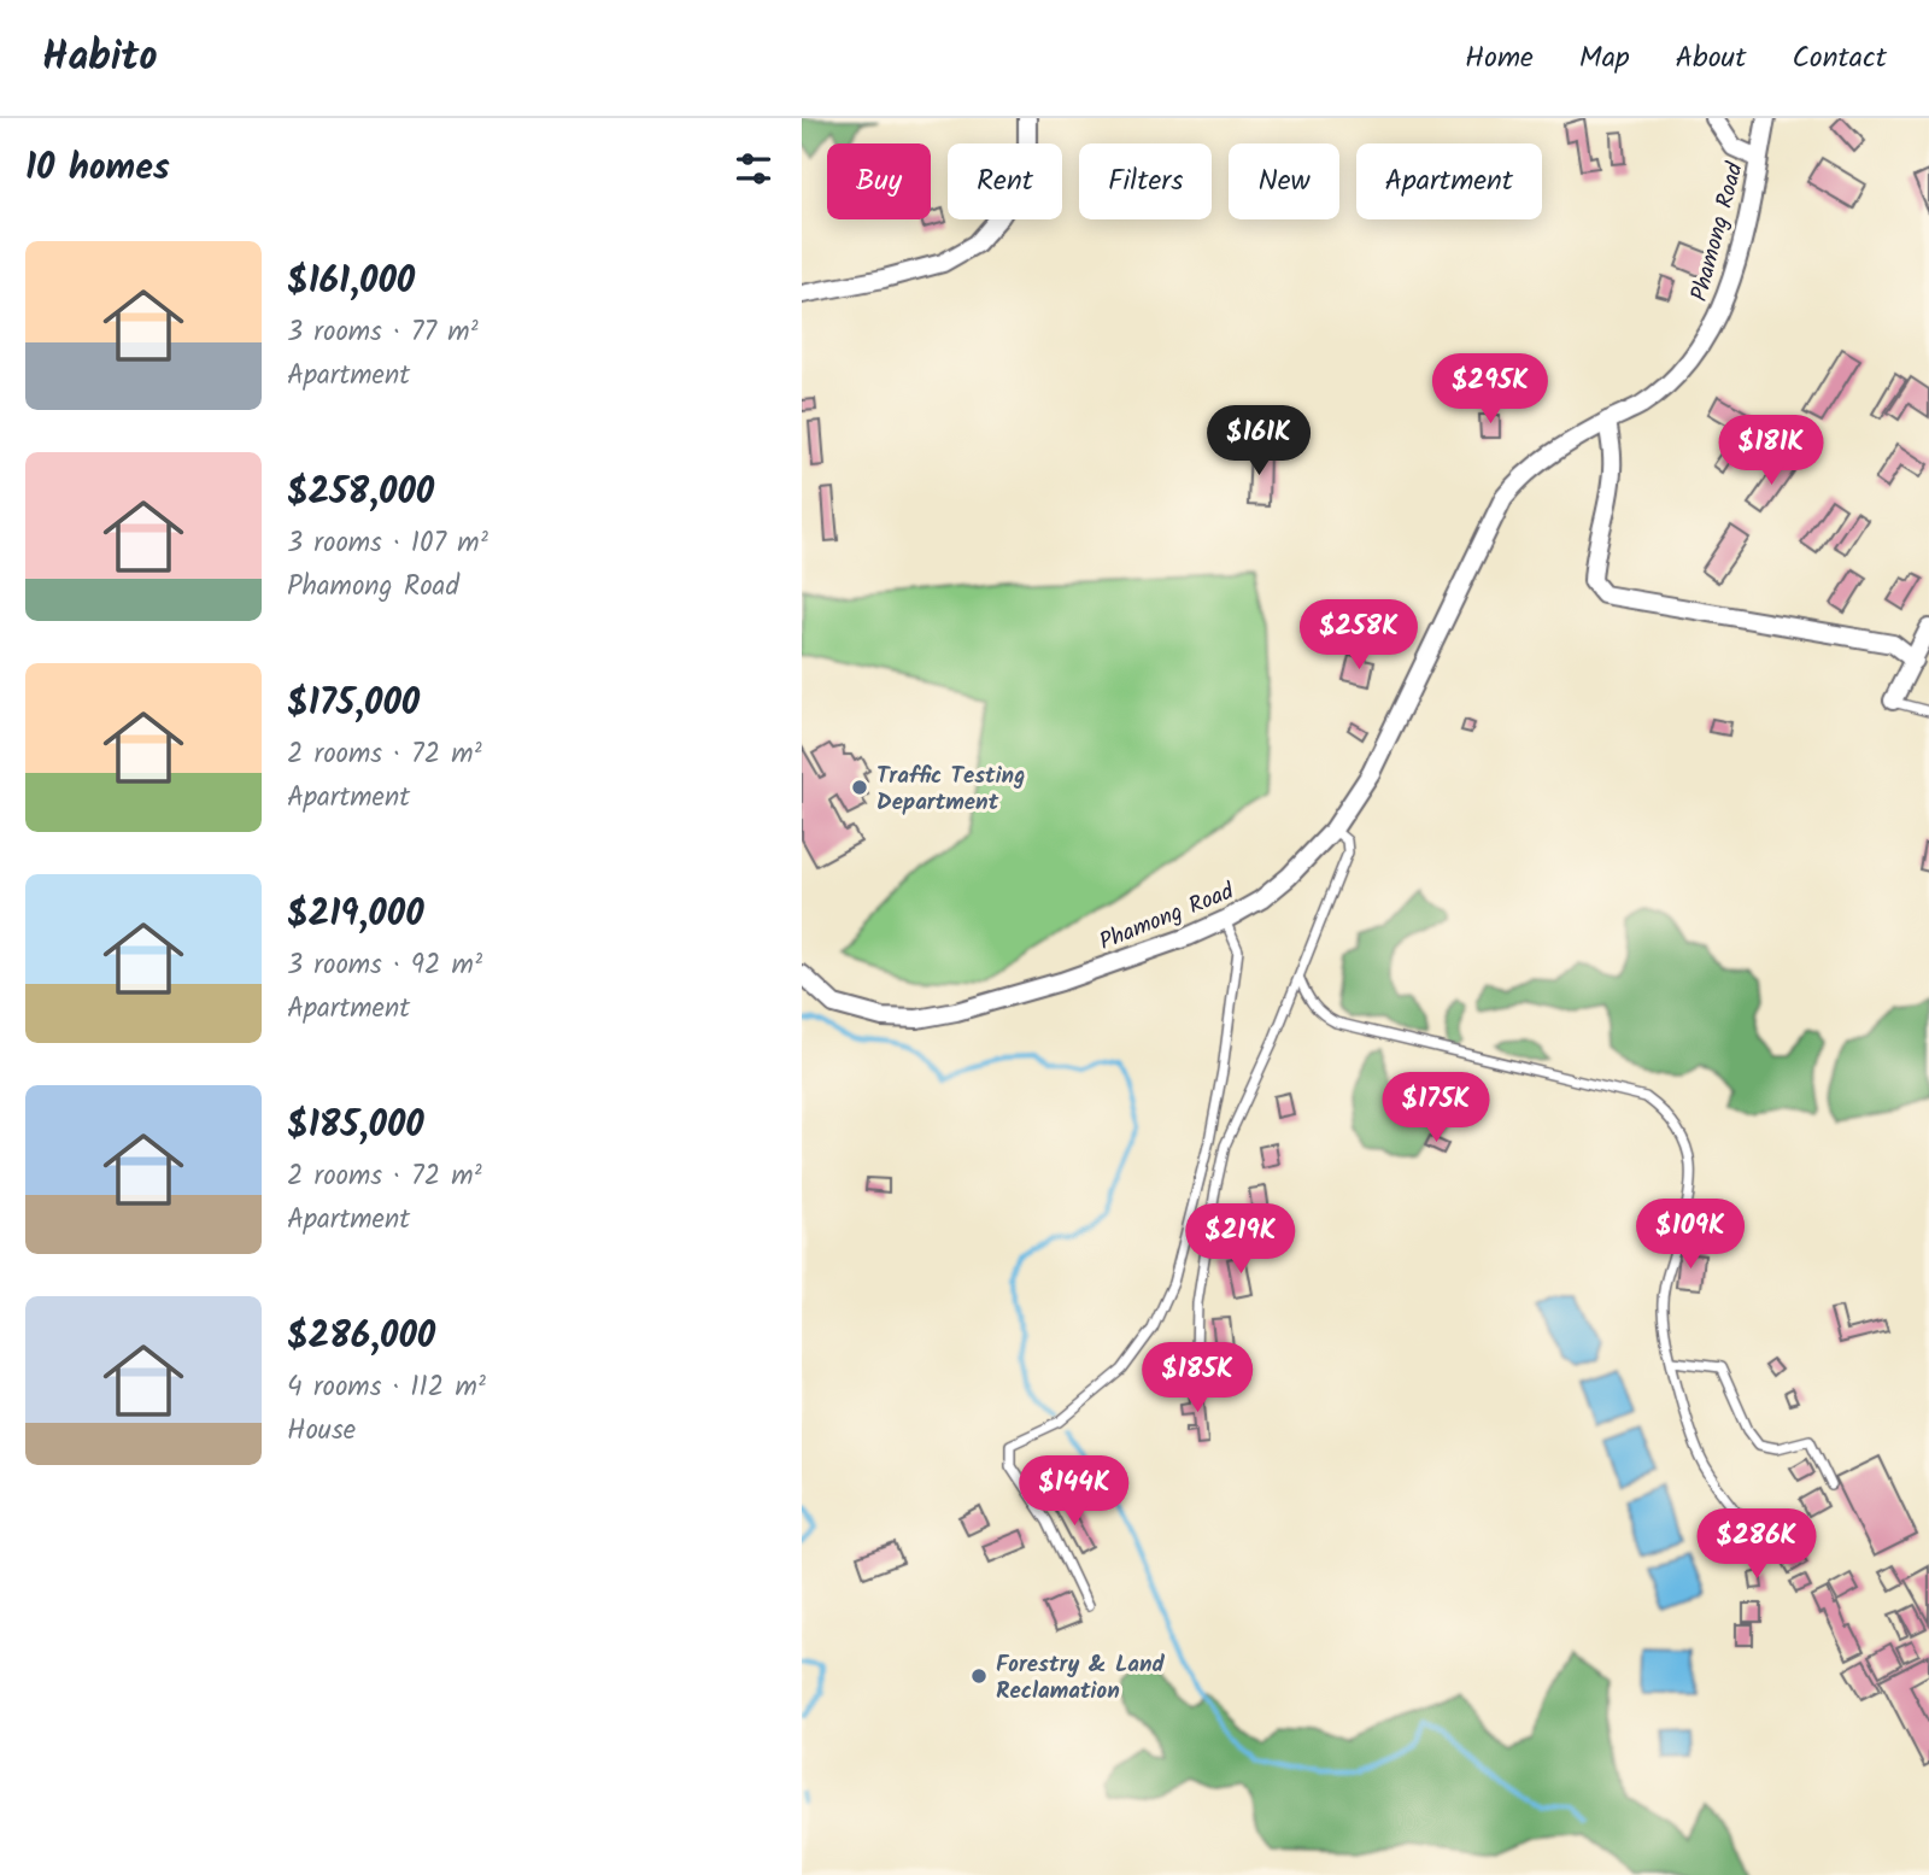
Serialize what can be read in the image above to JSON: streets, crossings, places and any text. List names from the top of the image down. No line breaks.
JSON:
{"streets":{"street":["Phamong Road"]},"places":["Traffic Testing Department","Forestry & Land Reclamation"],"page":{"header":"Habito","nav":["Home","Map","About","Contact"],"heading":"10 homes","chip":["Buy","Rent","Filters","New","Apartment"],"list":[{"name":"$161,000","note":"3 rooms · 77 m² · Apartment"},{"name":"$258,000","note":"3 rooms · 107 m² · Phamong Road"},{"name":"$175,000","note":"2 rooms · 72 m² · Apartment"},{"name":"$219,000","note":"3 rooms · 92 m² · Apartment"},{"name":"$185,000","note":"2 rooms · 72 m² · Apartment"},{"name":"$286,000","note":"4 rooms · 112 m² · House"}],"price":["$295K","$161K","$181K","$258K","$175K","$109K","$219K","$185K","$144K","$286K"]}}
